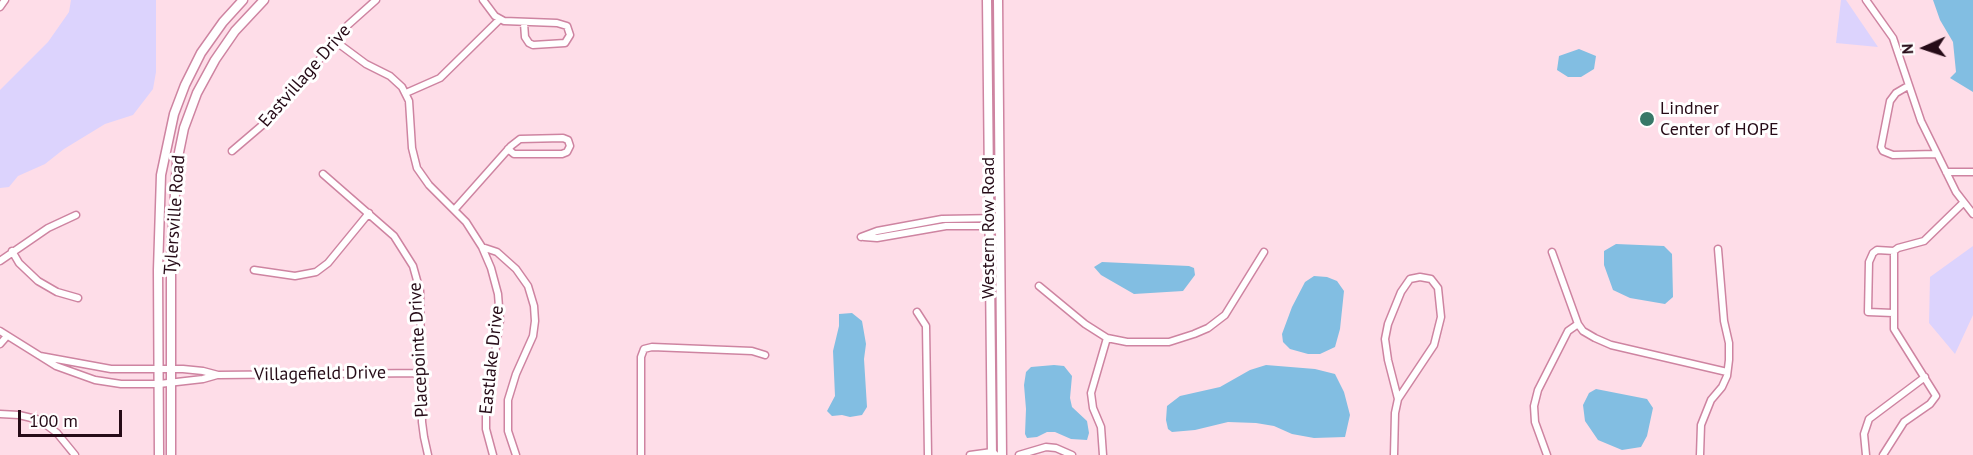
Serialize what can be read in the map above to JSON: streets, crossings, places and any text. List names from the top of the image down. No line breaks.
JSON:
{"streets":{"main road":["Tylersville Road","Western Row Road"],"street":["Eastvillage Drive","Placepointe Drive","Eastlake Drive","Villagefield Drive"]},"crossings":[["Tylersville Road","Villagefield Drive"],["Placepointe Drive","Villagefield Drive"]],"places":["Lindner Center of HOPE"],"scale_bar":"100 m","north":"left"}
